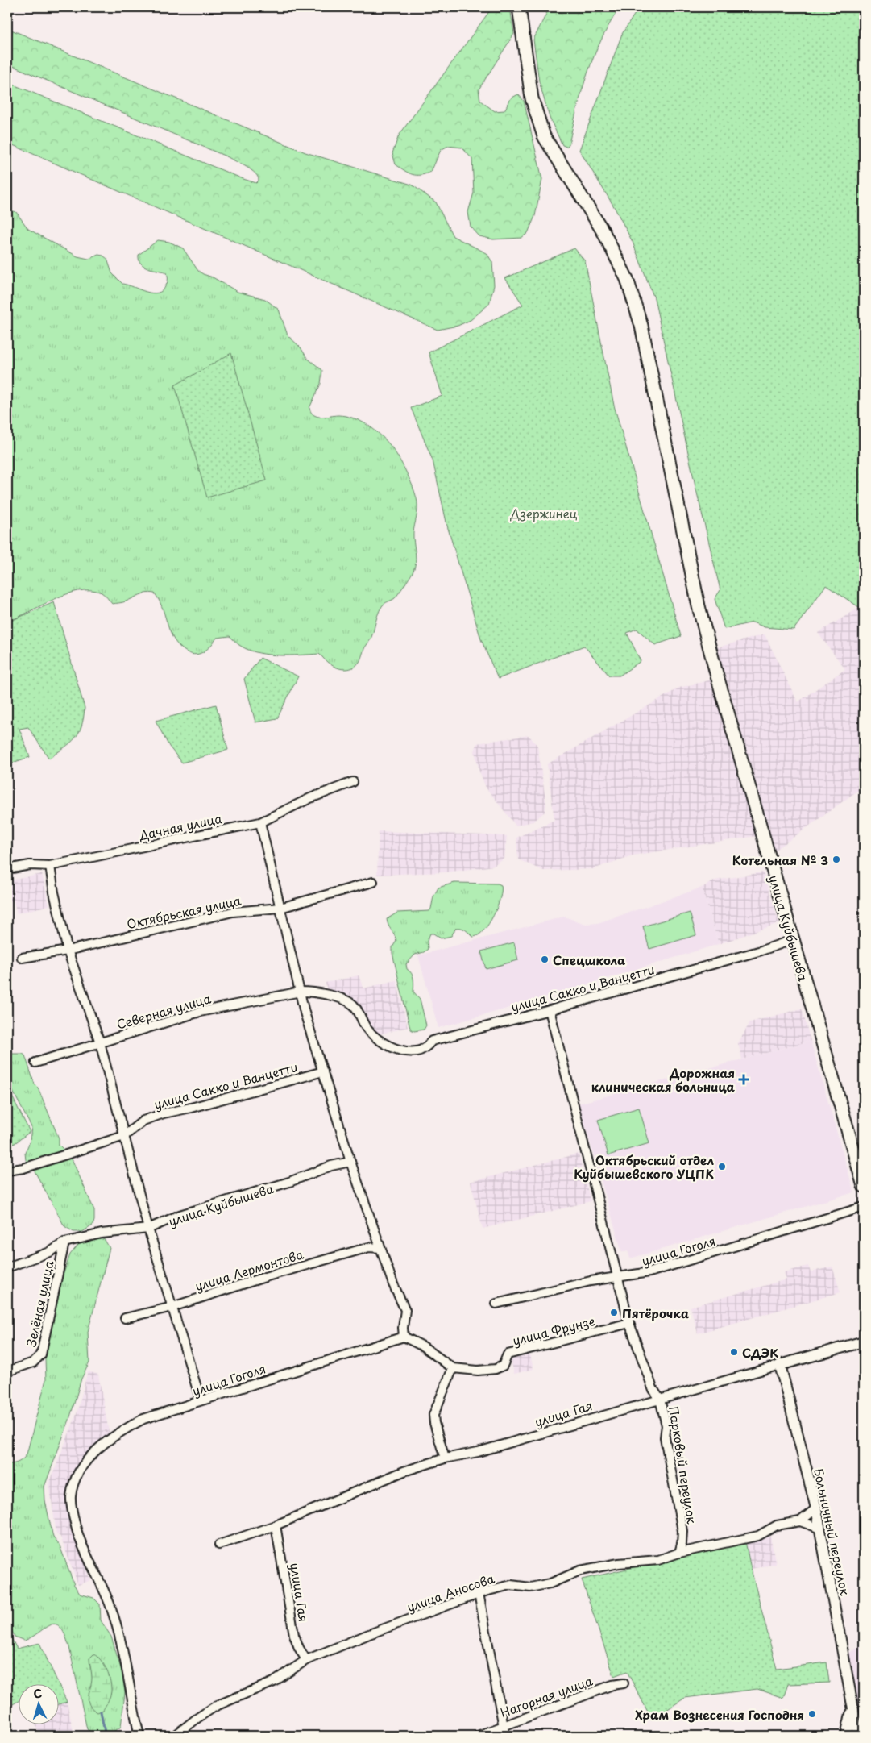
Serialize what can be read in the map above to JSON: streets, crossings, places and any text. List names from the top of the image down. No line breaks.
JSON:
{"streets":{"main road":["улица Куйбышева"],"street":["Дачная улица","Октябрьская улица","улица Сакко и Ванцетти","Северная улица","улица Гоголя","улица Лермонтова","Зелёная улица","улица Фрунзе","улица Гая","Парковый переулок","Больничный переулок","улица Аносова","Нагорная улица"]},"crossings":[["улица Куйбышева","улица Сакко и Ванцетти"],["улица Куйбышева","Зелёная улица"],["улица Сакко и Ванцетти","Северная улица"],["улица Сакко и Ванцетти","Парковый переулок"],["улица Гоголя","Парковый переулок"],["улица Фрунзе","Парковый переулок"],["улица Гая","Парковый переулок"],["улица Гая","Больничный переулок"],["улица Гая","улица Аносова"],["Парковый переулок","улица Аносова"]],"parks":["Дзержинец"],"places":{"other":["Котельная № 3","Спецшкола","Октябрьский отдел Куйбышевского УЦПК","Пятёрочка","СДЭК","Храм Вознесения Господня"],"health":["Дорожная клиническая больница"]},"north":"top"}
